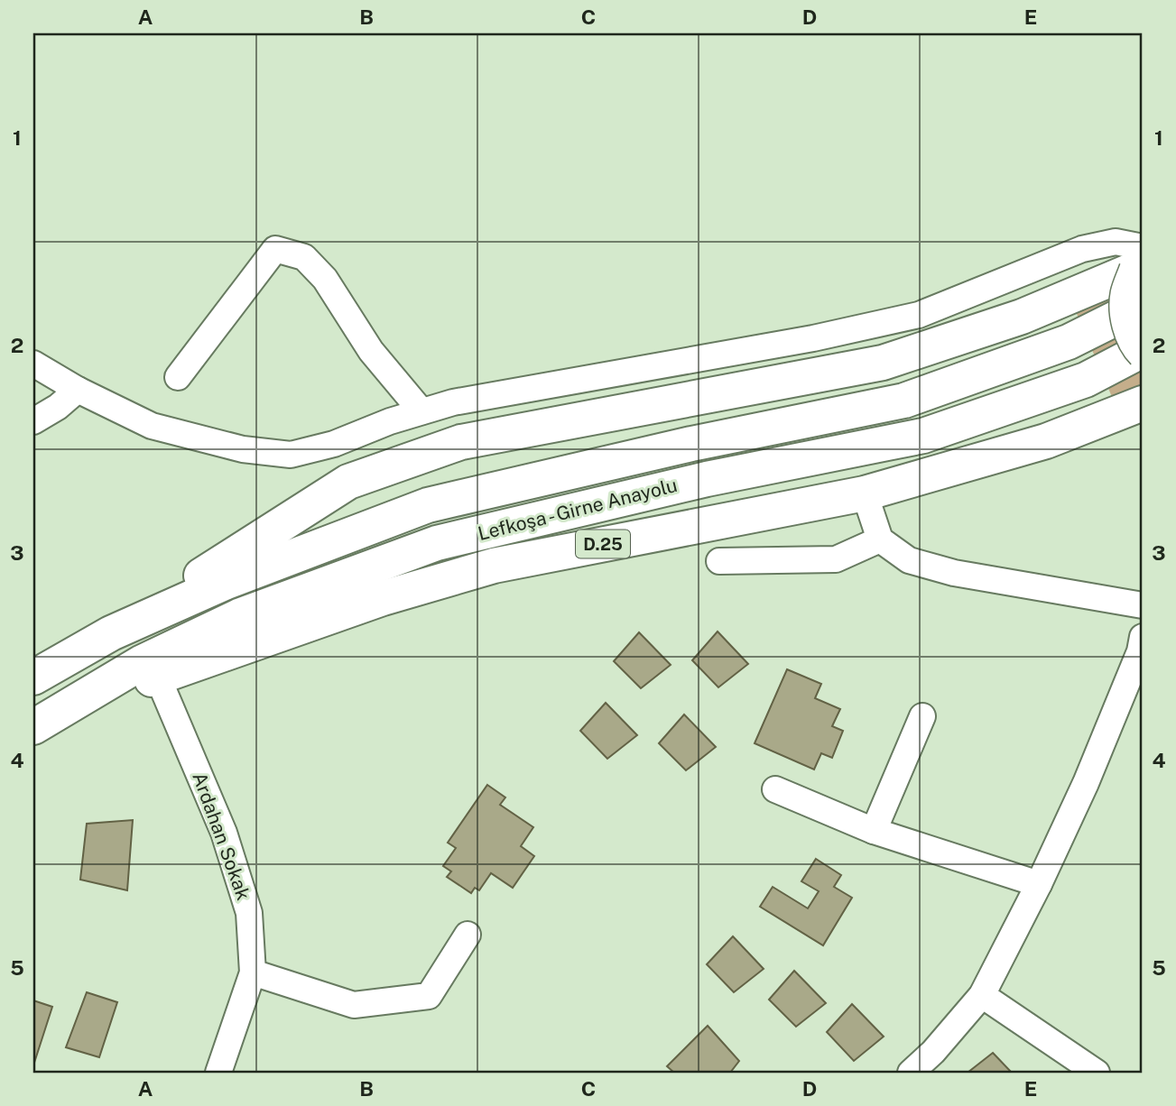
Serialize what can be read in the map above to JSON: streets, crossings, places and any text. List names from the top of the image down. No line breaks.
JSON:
{"streets":{"highway":["Lefkoşa - Girne Anayolu","D.25"],"street":["Ardahan Sokak"]},"crossings":[["Lefkoşa - Girne Anayolu","D.25"],["D.25","Ardahan Sokak"]],"grid":{"columns":["A","B","C","D","E"],"rows":["1","2","3","4","5"]}}
